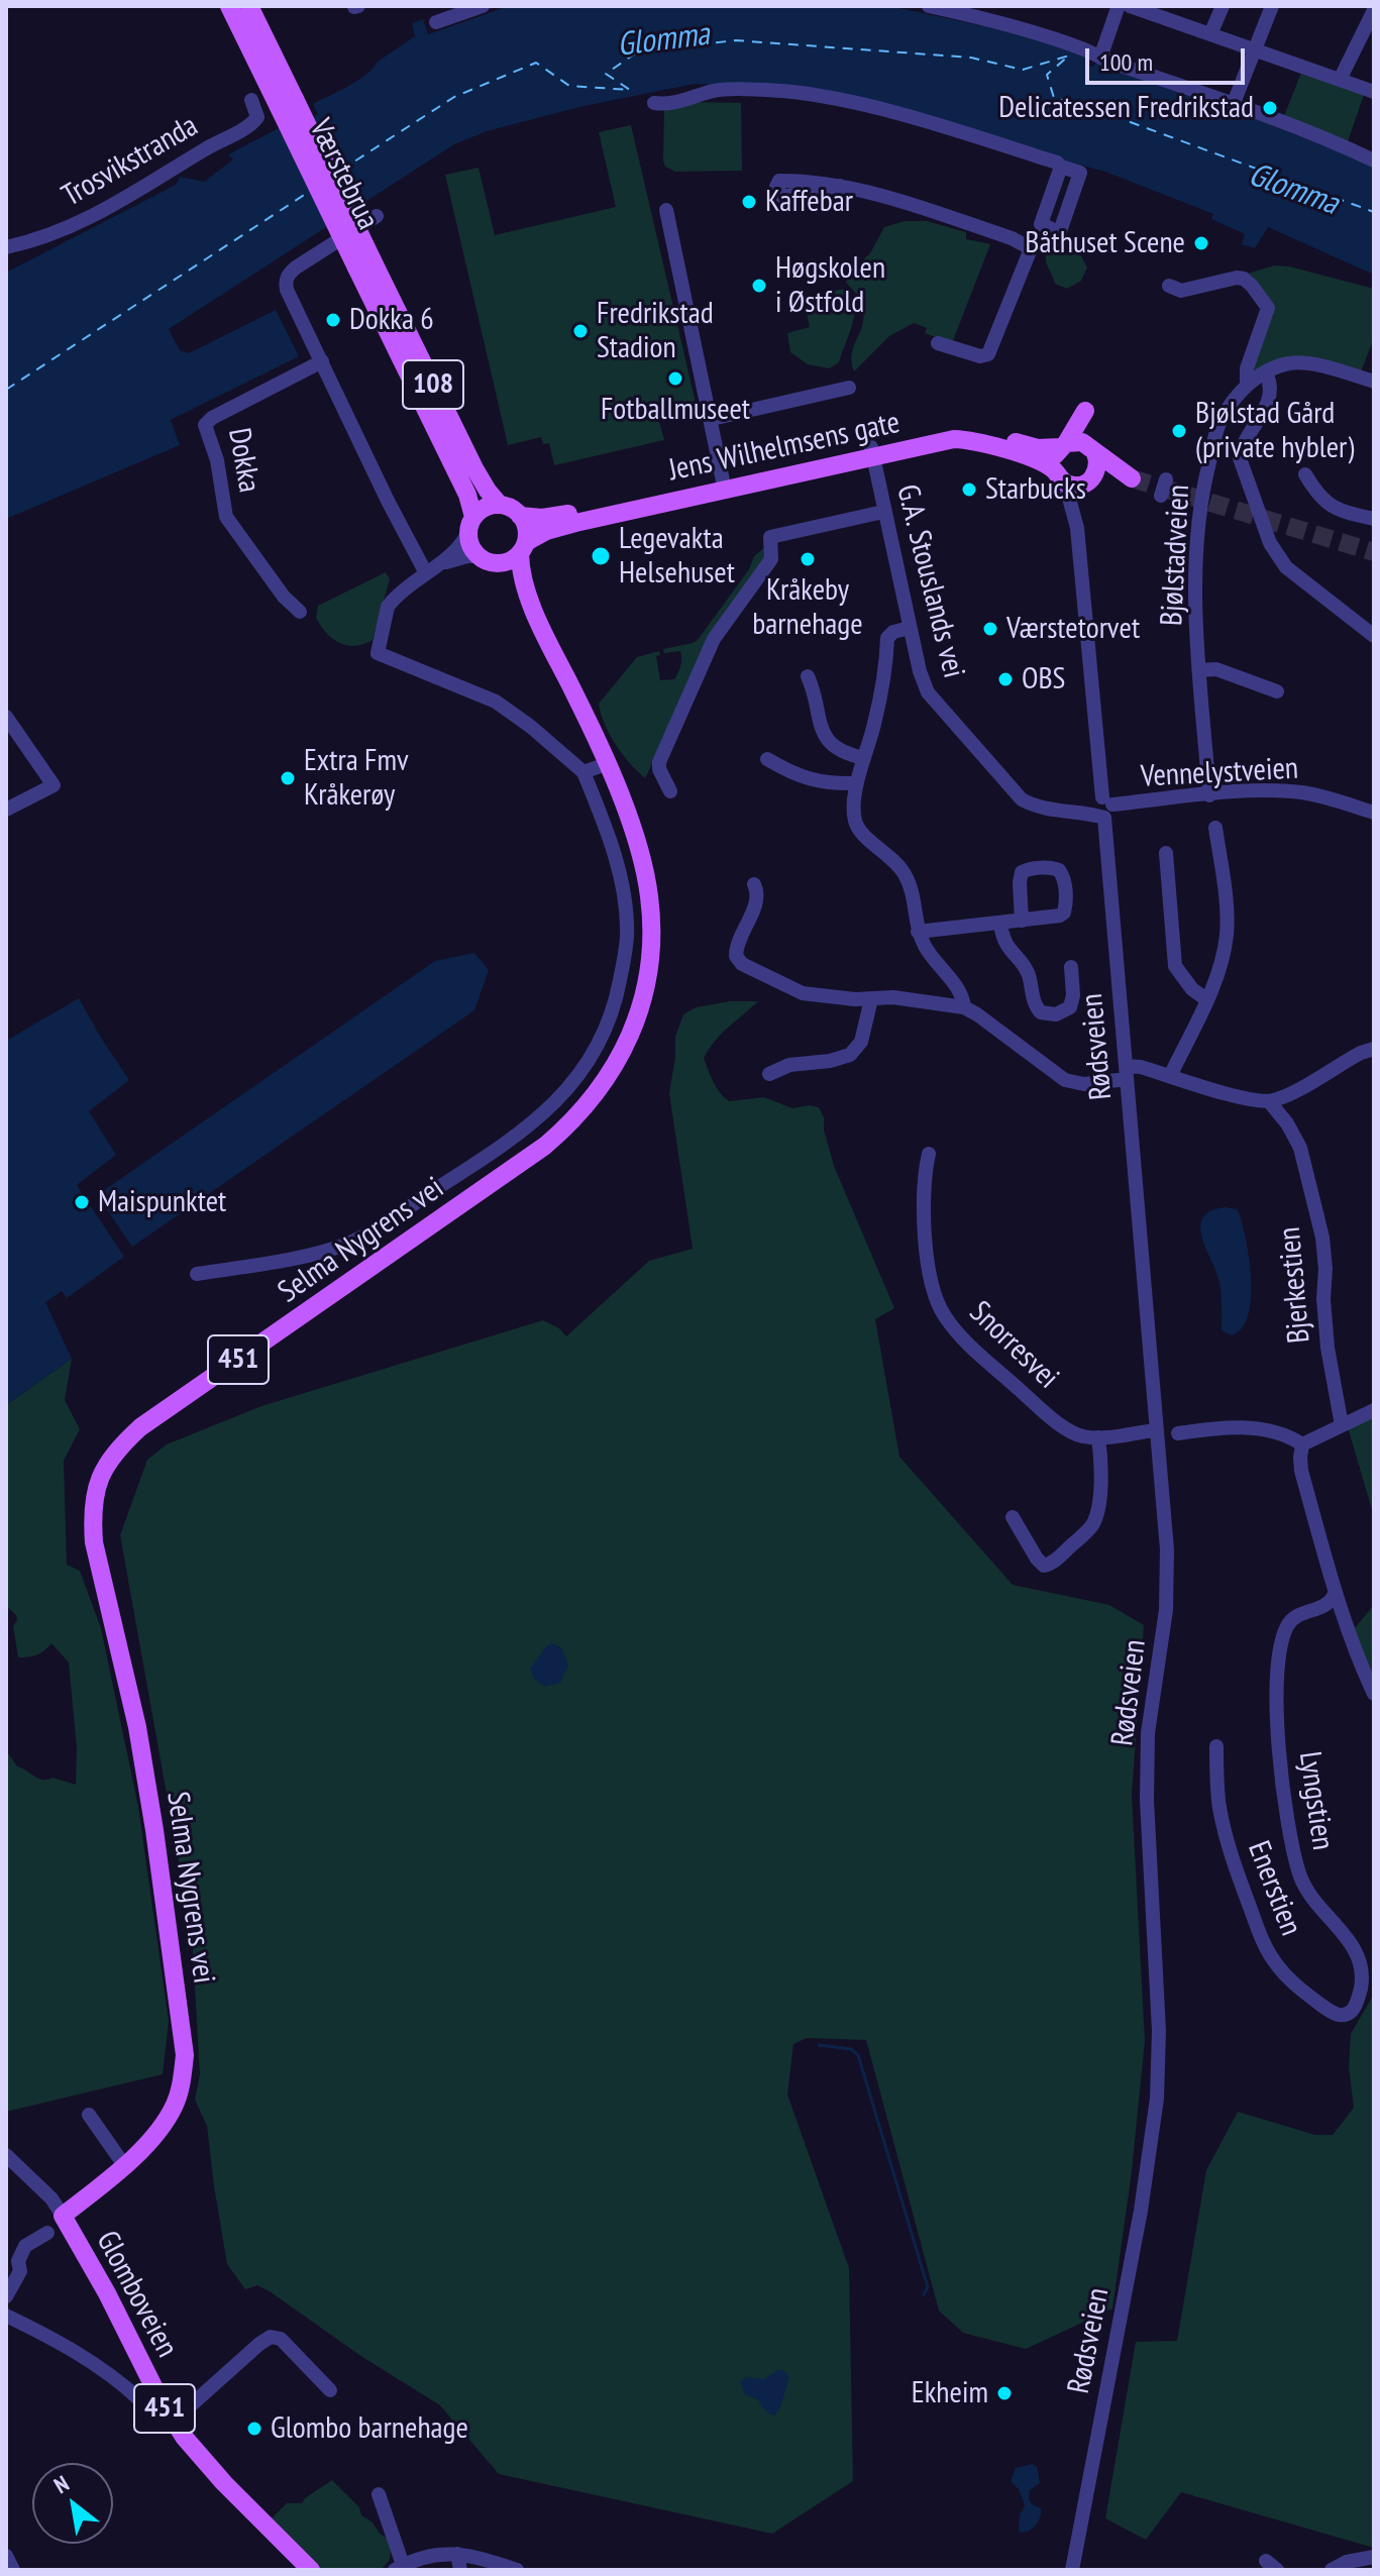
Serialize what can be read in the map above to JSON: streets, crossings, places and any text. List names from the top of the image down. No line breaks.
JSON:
{"streets":{"main road":["Værstebrua","108","Jens Wilhelmsens gate","Selma Nygrens vei","451","Glomboveien"],"street":["Trosvikstranda","Dokka","Bjølstadveien","G.A. Stouslands vei","Vennelystveien","Rødsveien","Bjerkestien","Snorresvei","Lyngstien","Enerstien"]},"crossings":[["Værstebrua","108"],["108","Jens Wilhelmsens gate"],["108","Selma Nygrens vei"],["Jens Wilhelmsens gate","G.A. Stouslands vei"],["Jens Wilhelmsens gate","Rødsveien"],["Jens Wilhelmsens gate","Selma Nygrens vei"],["Bjølstadveien","Vennelystveien"],["G.A. Stouslands vei","Vennelystveien"],["G.A. Stouslands vei","Rødsveien"],["Vennelystveien","Rødsveien"],["Rødsveien","Snorresvei"],["Selma Nygrens vei","Glomboveien"],["Lyngstien","Enerstien"]],"water":["Glomma"],"places":["Delicatessen Fredrikstad","Kaffebar","Båthuset Scene","Høgskolen i Østfold","Dokka 6","Fredrikstad Stadion","Fotballmuseet","Bjølstad Gård (private hybler)","Starbucks","Legevakta Helsehuset","Kråkeby barnehage","Værstetorvet","OBS","Extra Fmv Kråkerøy","Maispunktet","Ekheim","Glombo barnehage"],"scale_bar":"100 m","north":"top left"}
